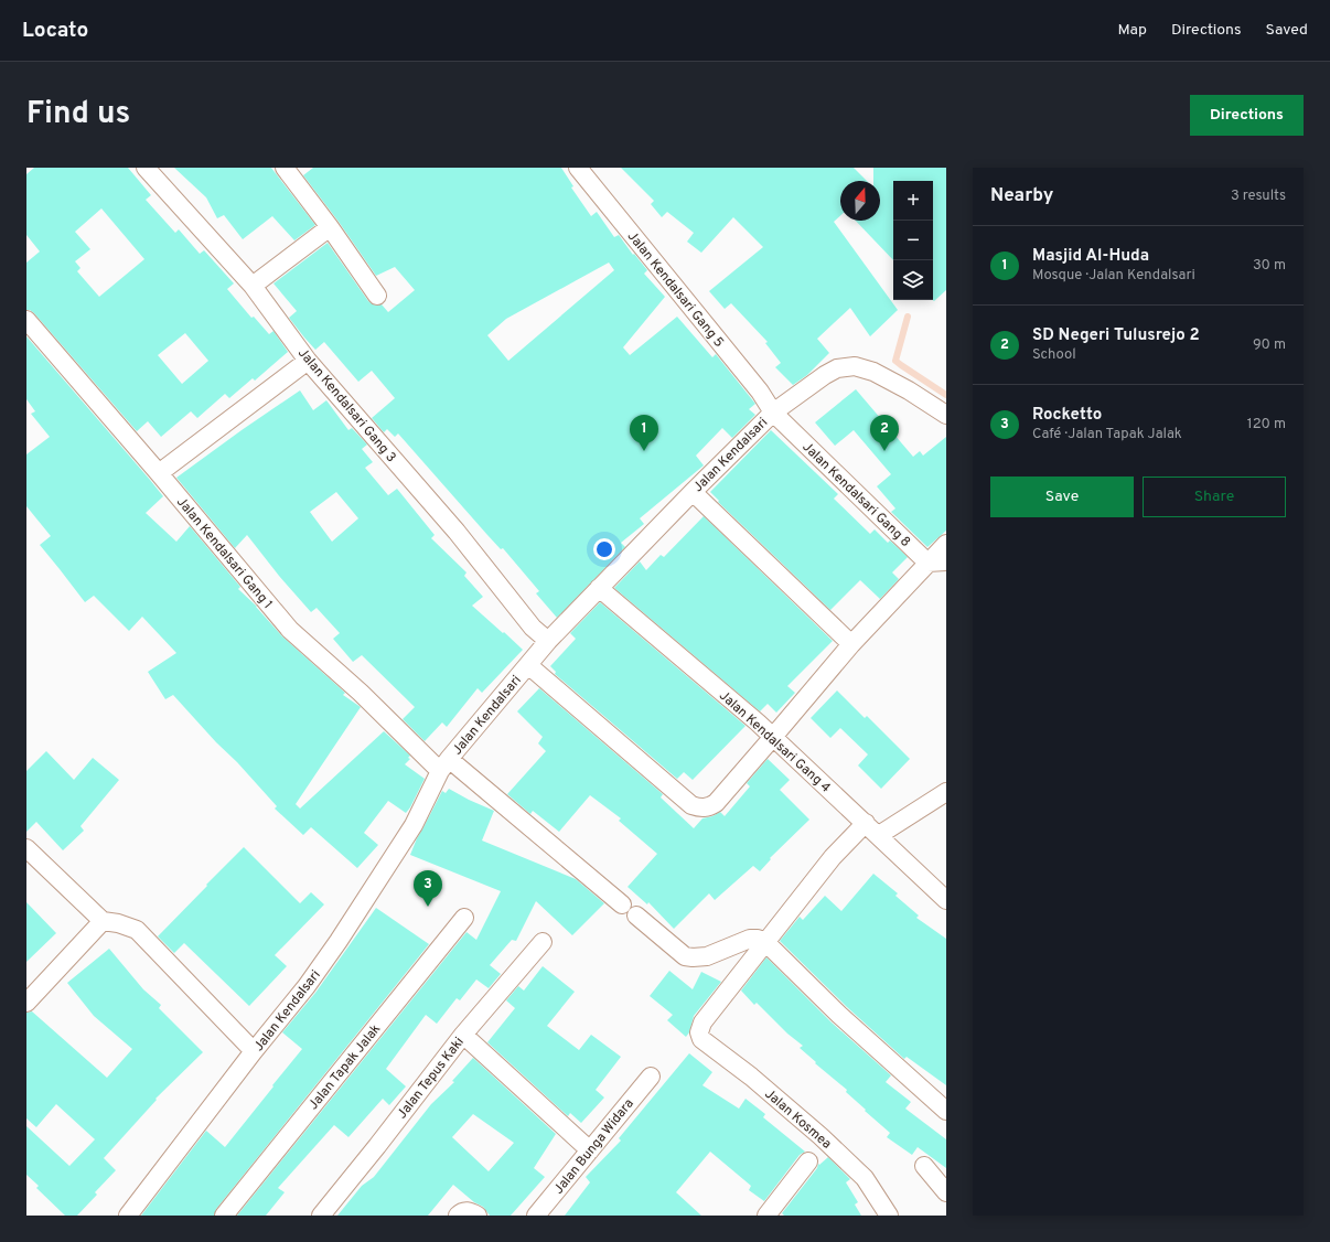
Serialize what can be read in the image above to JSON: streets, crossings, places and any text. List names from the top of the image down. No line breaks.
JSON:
{"streets":{"street":["Jalan Kendalsari Gang 5","Jalan Kendalsari Gang 3","Jalan Kendalsari","Jalan Kendalsari Gang 8","Jalan Kendalsari Gang 1","Jalan Kendalsari Gang 4","Jalan Tapak Jalak","Jalan Tepus Kaki","Jalan Kosmea","Jalan Bunga Widara"]},"crossings":[["Jalan Kendalsari Gang 5","Jalan Kendalsari"],["Jalan Kendalsari Gang 5","Jalan Kendalsari Gang 8"],["Jalan Kendalsari Gang 3","Jalan Kendalsari"],["Jalan Kendalsari","Jalan Kendalsari Gang 8"],["Jalan Kendalsari","Jalan Kendalsari Gang 1"],["Jalan Kendalsari","Jalan Kendalsari Gang 4"]],"north":"top","page":{"header":"Locato","nav":["Map","Directions","Saved"],"title":"Find us","buttons":["Directions",["Save","Share"]],"heading":["Nearby","3 results"],"map_buttons":["+","−"],"list":[{"mark":"1","name":"Masjid Al-Huda","note":"Mosque · Jalan Kendalsari","value":"30 m"},{"mark":"2","name":"SD Negeri Tulusrejo 2","note":"School","value":"90 m"},{"mark":"3","name":"Rocketto","note":"Café · Jalan Tapak Jalak","value":"120 m"}],"pins":["1","2","3"]}}
